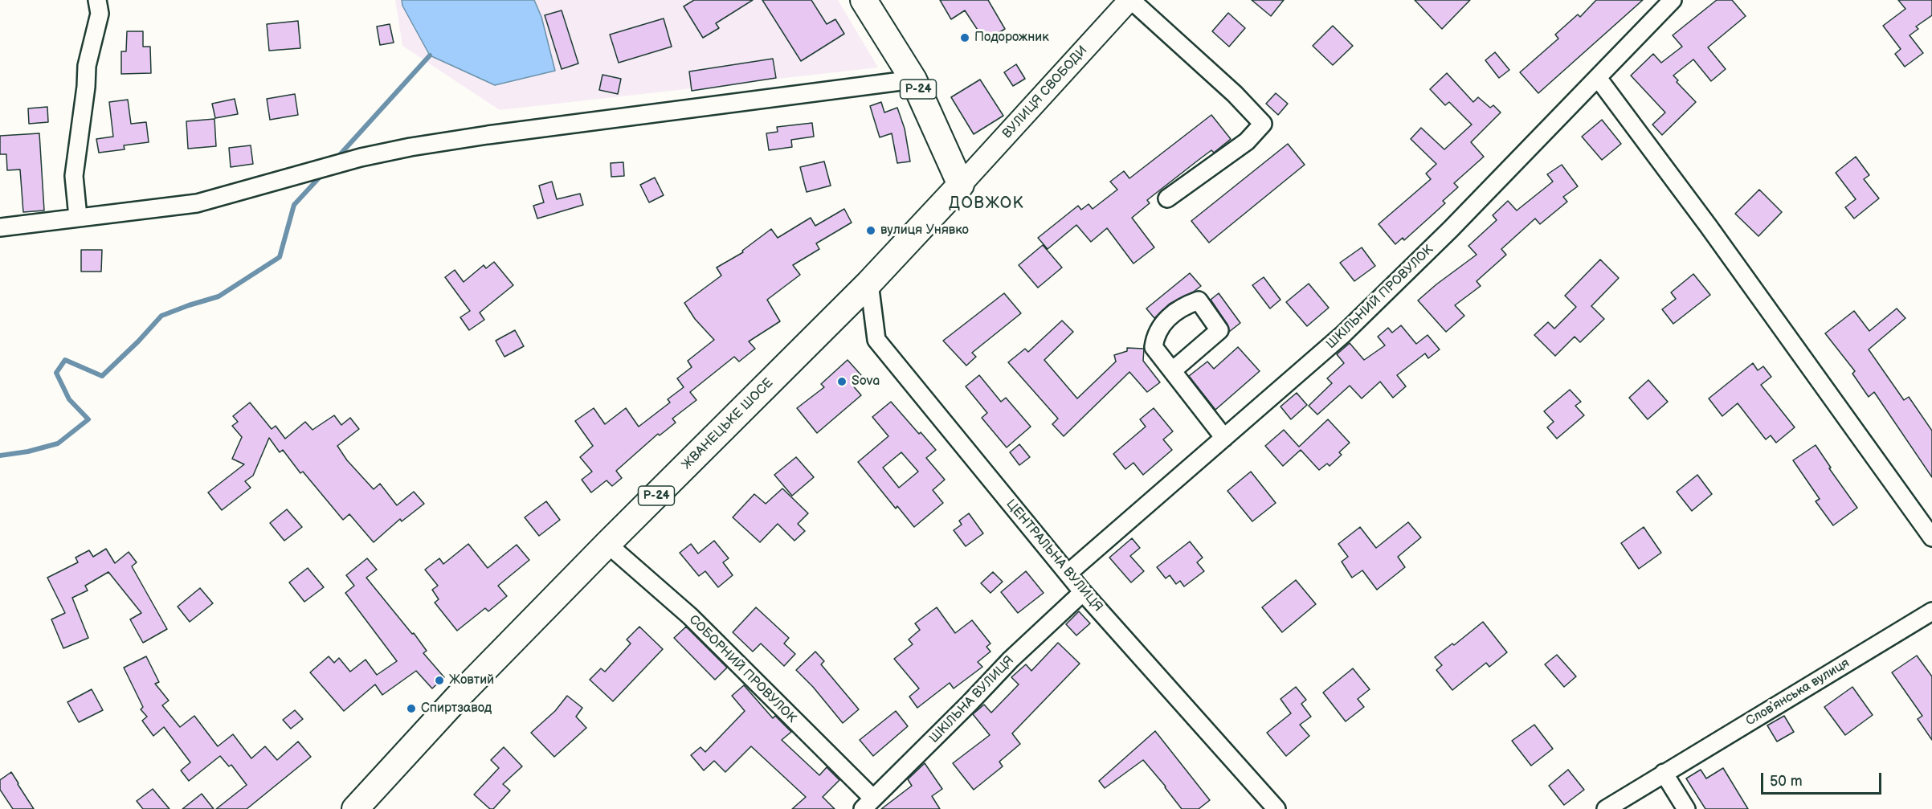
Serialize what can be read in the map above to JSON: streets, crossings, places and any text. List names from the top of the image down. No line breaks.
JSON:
{"streets":{"main road":["Р-24","ЖВАНЕЦЬКЕ ШОСЕ"],"street":["ВУЛИЦЯ СВОБОДИ","ШКІЛЬНИЙ ПРОВУЛОК","ЦЕНТРАЛЬНА ВУЛИЦЯ","СОБОРНИЙ ПРОВУЛОК","Словʼянська вулиця","ШКІЛЬНА ВУЛИЦЯ"]},"crossings":[["Р-24","ВУЛИЦЯ СВОБОДИ"],["Р-24","ЖВАНЕЦЬКЕ ШОСЕ"],["ВУЛИЦЯ СВОБОДИ","ЖВАНЕЦЬКЕ ШОСЕ"],["ШКІЛЬНИЙ ПРОВУЛОК","ЦЕНТРАЛЬНА ВУЛИЦЯ"],["ЖВАНЕЦЬКЕ ШОСЕ","ЦЕНТРАЛЬНА ВУЛИЦЯ"],["ЖВАНЕЦЬКЕ ШОСЕ","СОБОРНИЙ ПРОВУЛОК"],["ЦЕНТРАЛЬНА ВУЛИЦЯ","ШКІЛЬНА ВУЛИЦЯ"],["СОБОРНИЙ ПРОВУЛОК","ШКІЛЬНА ВУЛИЦЯ"]],"districts":["ДОВЖОК"],"places":["Подорожник","вулиця Унявко","Sova","Жовтий","Спиртзавод"],"scale_bar":"50 m"}
